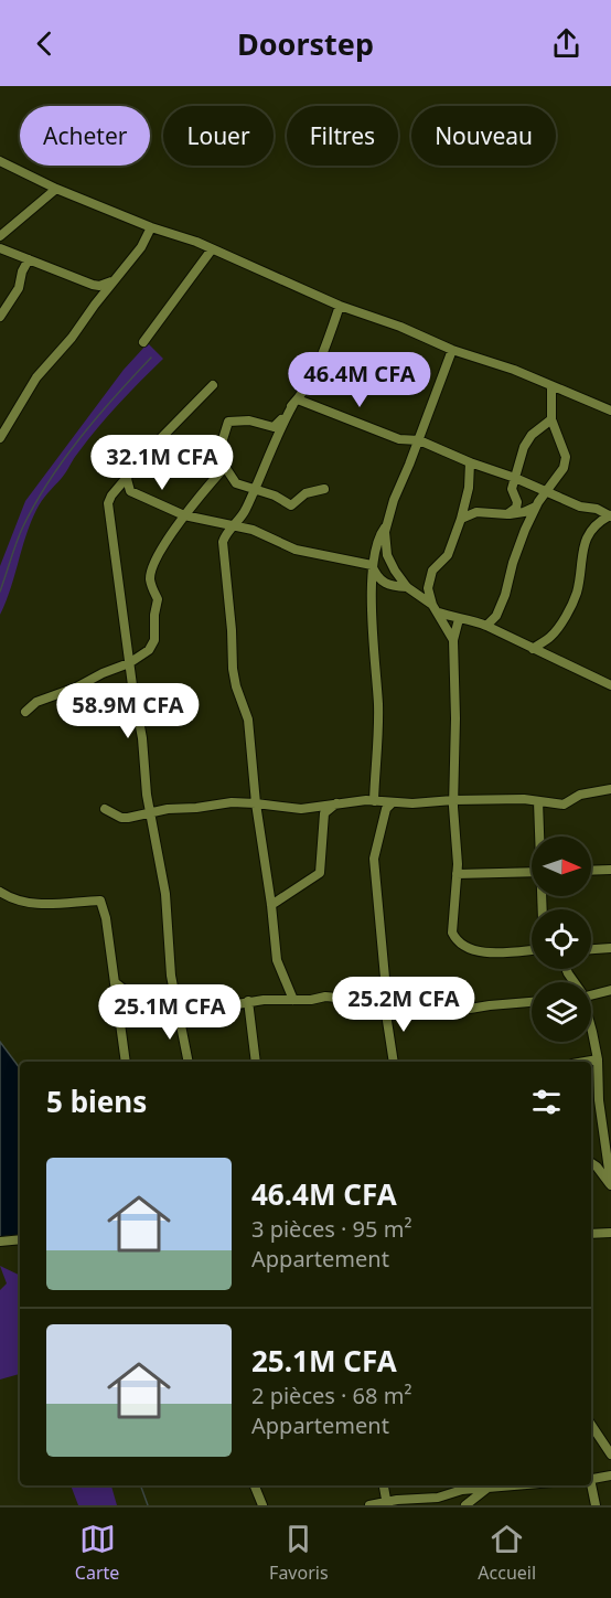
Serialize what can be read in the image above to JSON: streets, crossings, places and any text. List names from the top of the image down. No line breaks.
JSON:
{"north":"right","page":{"header":"Doorstep","chip":["Acheter","Louer","Filtres","Nouveau"],"price":["46.4M CFA","32.1M CFA","58.9M CFA","25.2M CFA","25.1M CFA"],"heading":"5 biens","list":[{"name":"46.4M CFA","note":"3 pièces · 95 m² · Appartement"},{"name":"25.1M CFA","note":"2 pièces · 68 m² · Appartement"}],"tabs":["Carte","Favoris","Accueil"]}}
